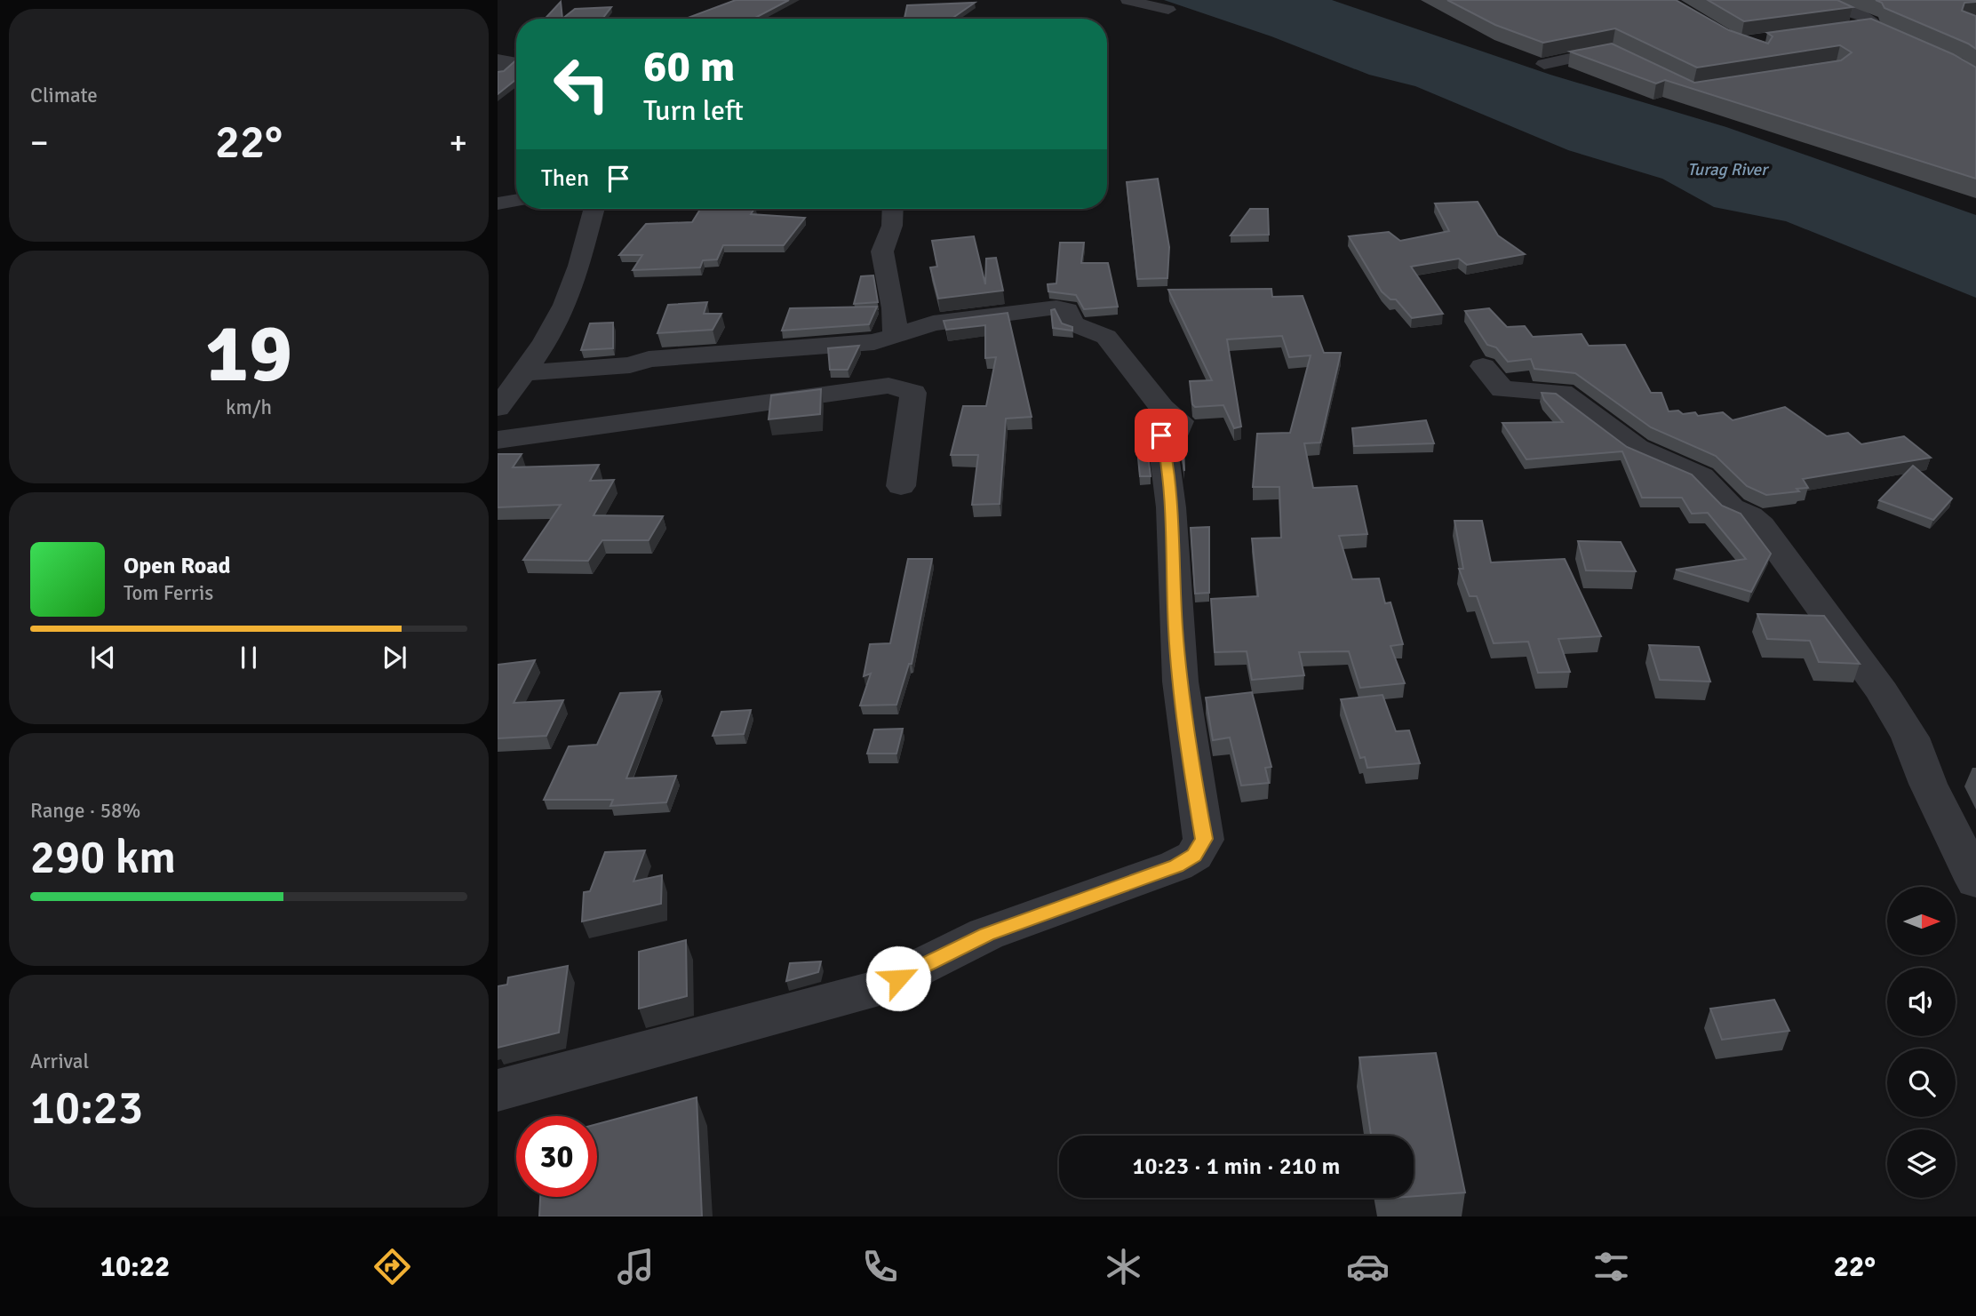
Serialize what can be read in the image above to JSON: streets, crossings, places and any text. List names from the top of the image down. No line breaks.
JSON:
{"water":["Turag River"],"north":"right","page":{"tile":["Climate",["19","km/h"],["Range · 58%","290 km"],["Arrival","10:23"]],"turn":["60 m","Turn left"],"heat":["−","22°","+"],"then":"Then","song":["Open Road","Tom Ferris"],"limit":"30","trip":"10:23 · 1 min · 210 m","tabs":["10:22","22°"]}}
